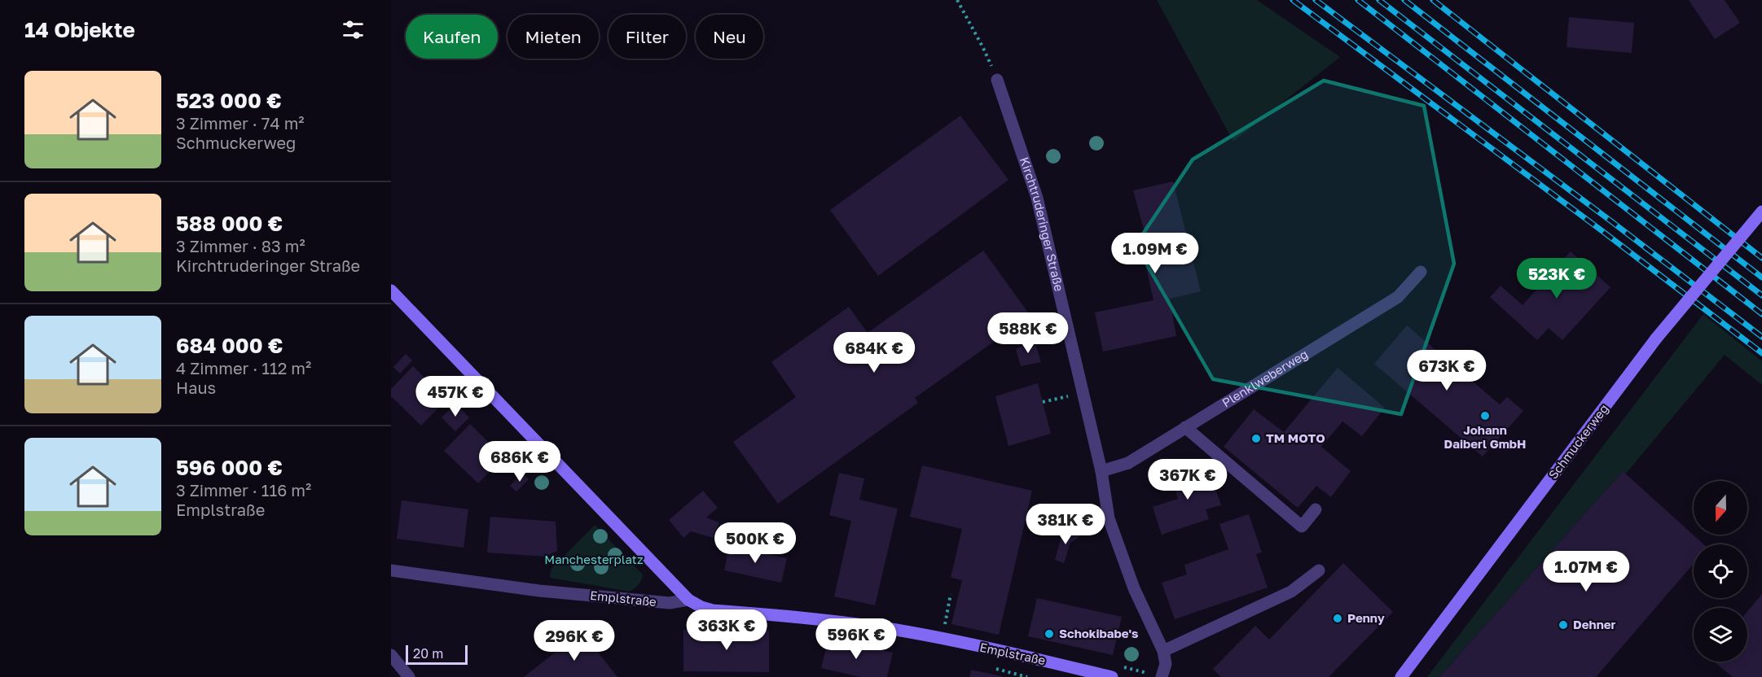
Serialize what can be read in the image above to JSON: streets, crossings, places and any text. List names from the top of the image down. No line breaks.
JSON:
{"streets":{"street":["Kirchtruderinger Straße","Plenklweberweg","Schmuckerweg","Emplstraße"]},"crossings":[["Kirchtruderinger Straße","Plenklweberweg"]],"parks":["Manchesterplatz"],"places":["Johann Daiberl GmbH","TM MOTO","Penny","Dehner","Schokibabe's"],"scale_bar":"20 m","north":"bottom","page":{"heading":"14 Objekte","chip":["Kaufen","Mieten","Filter","Neu"],"list":[{"name":"523 000 €","note":"3 Zimmer · 74 m² · Schmuckerweg"},{"name":"588 000 €","note":"3 Zimmer · 83 m² · Kirchtruderinger Straße"},{"name":"684 000 €","note":"4 Zimmer · 112 m² · Haus"},{"name":"596 000 €","note":"3 Zimmer · 116 m² · Emplstraße"}],"price":["1.09M €","523K €","588K €","684K €","673K €","457K €","686K €","367K €","381K €","500K €","1.07M €","363K €","596K €","296K €"],"scale":"20 m"}}
